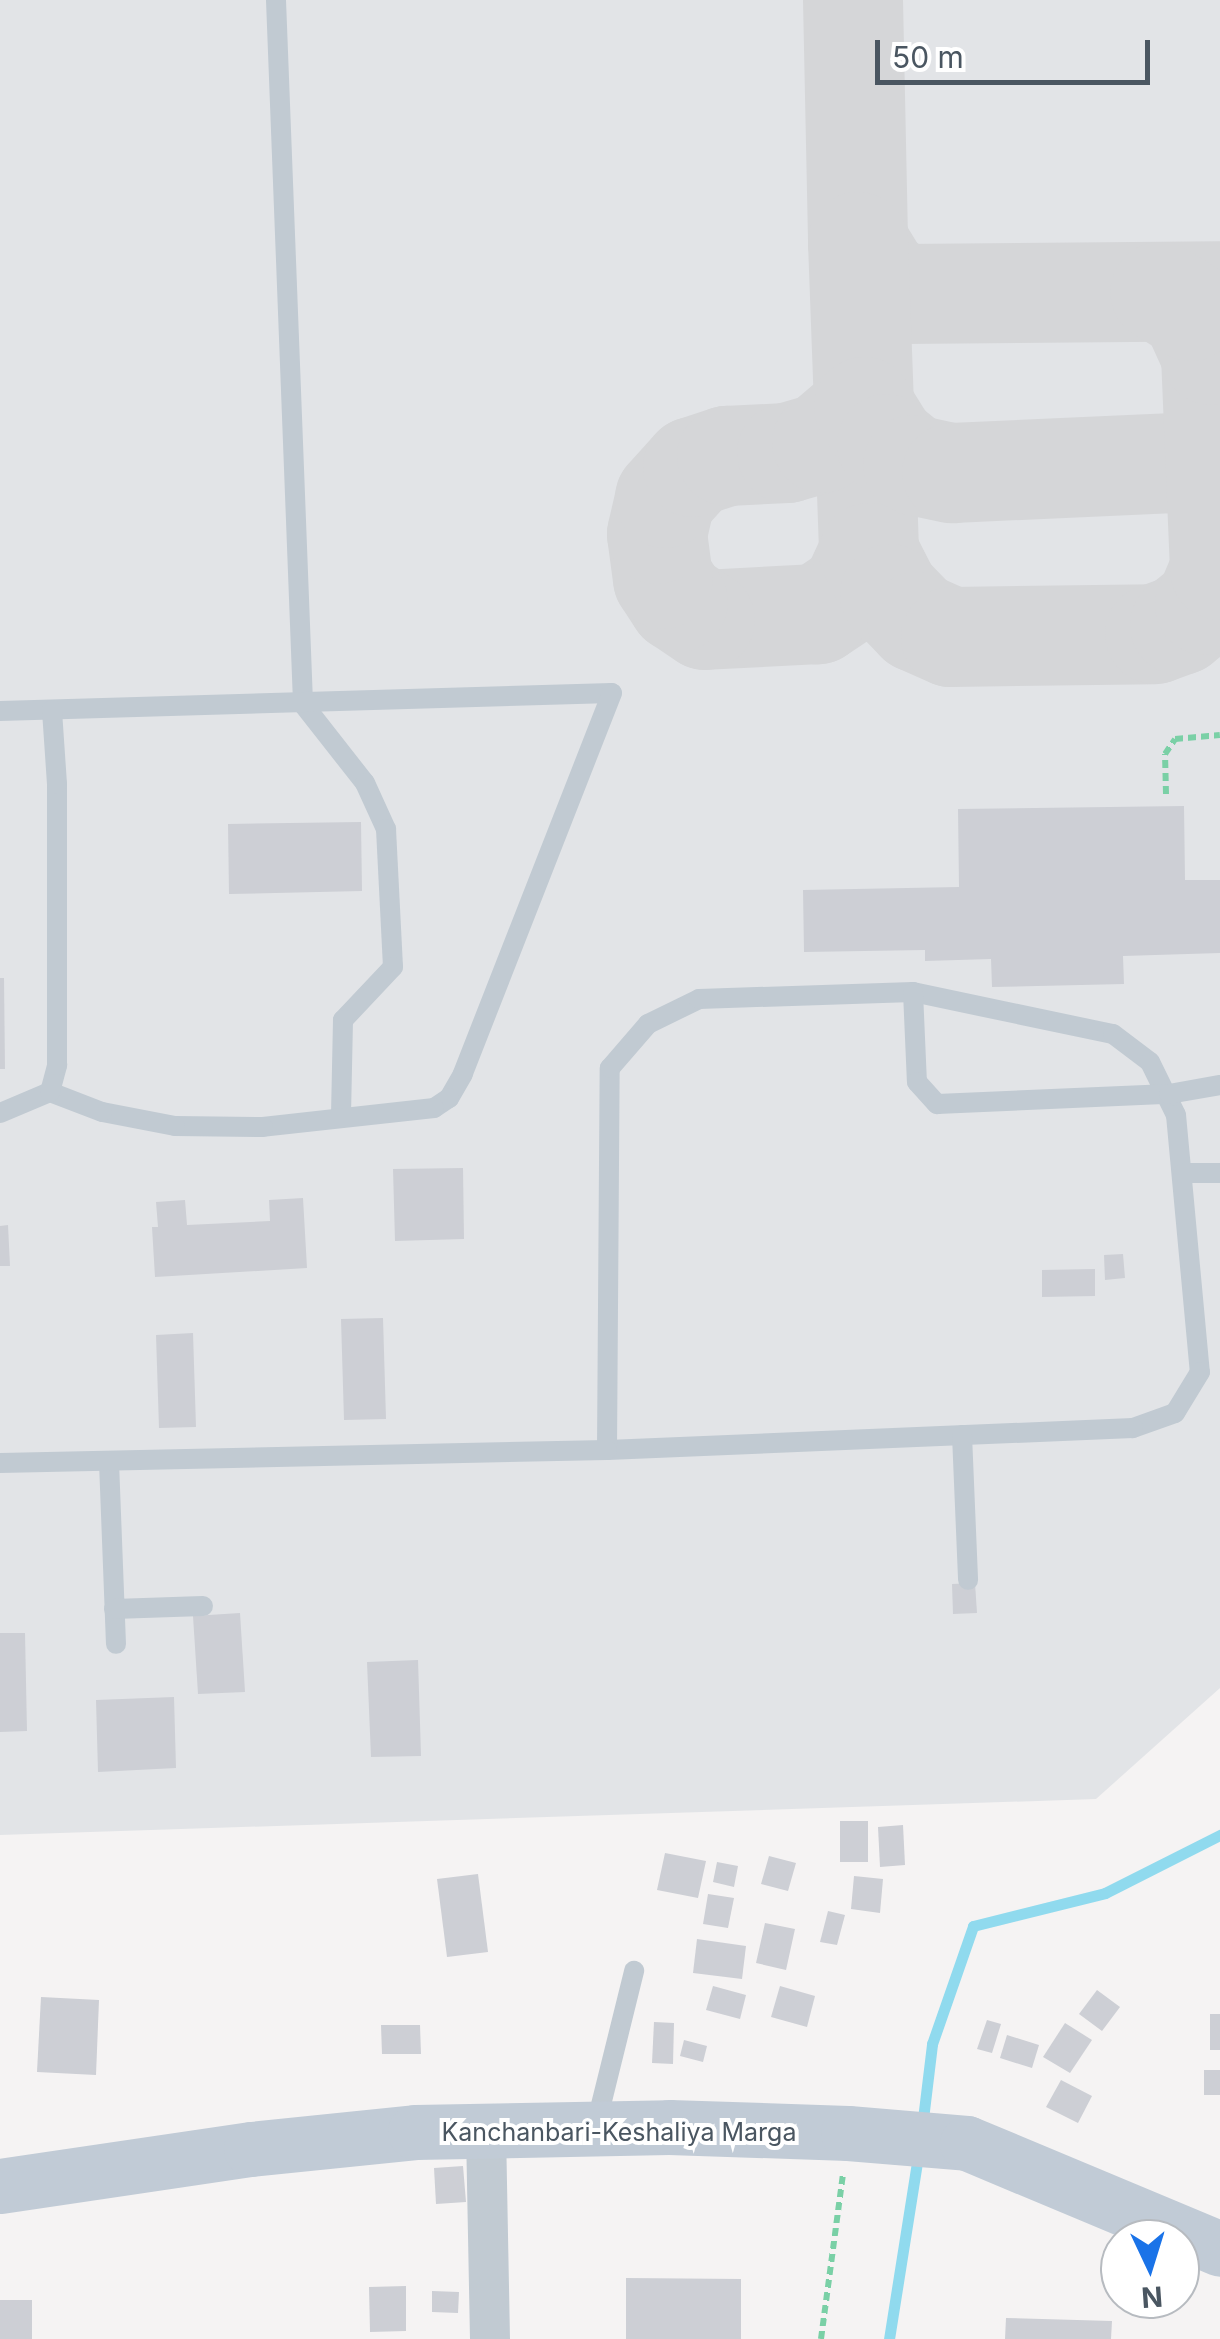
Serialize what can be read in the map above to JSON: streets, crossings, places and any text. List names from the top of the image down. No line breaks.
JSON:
{"streets":{"street":["Kanchanbari-Keshaliya Marga"]},"scale_bar":"50 m","north":"bottom"}
